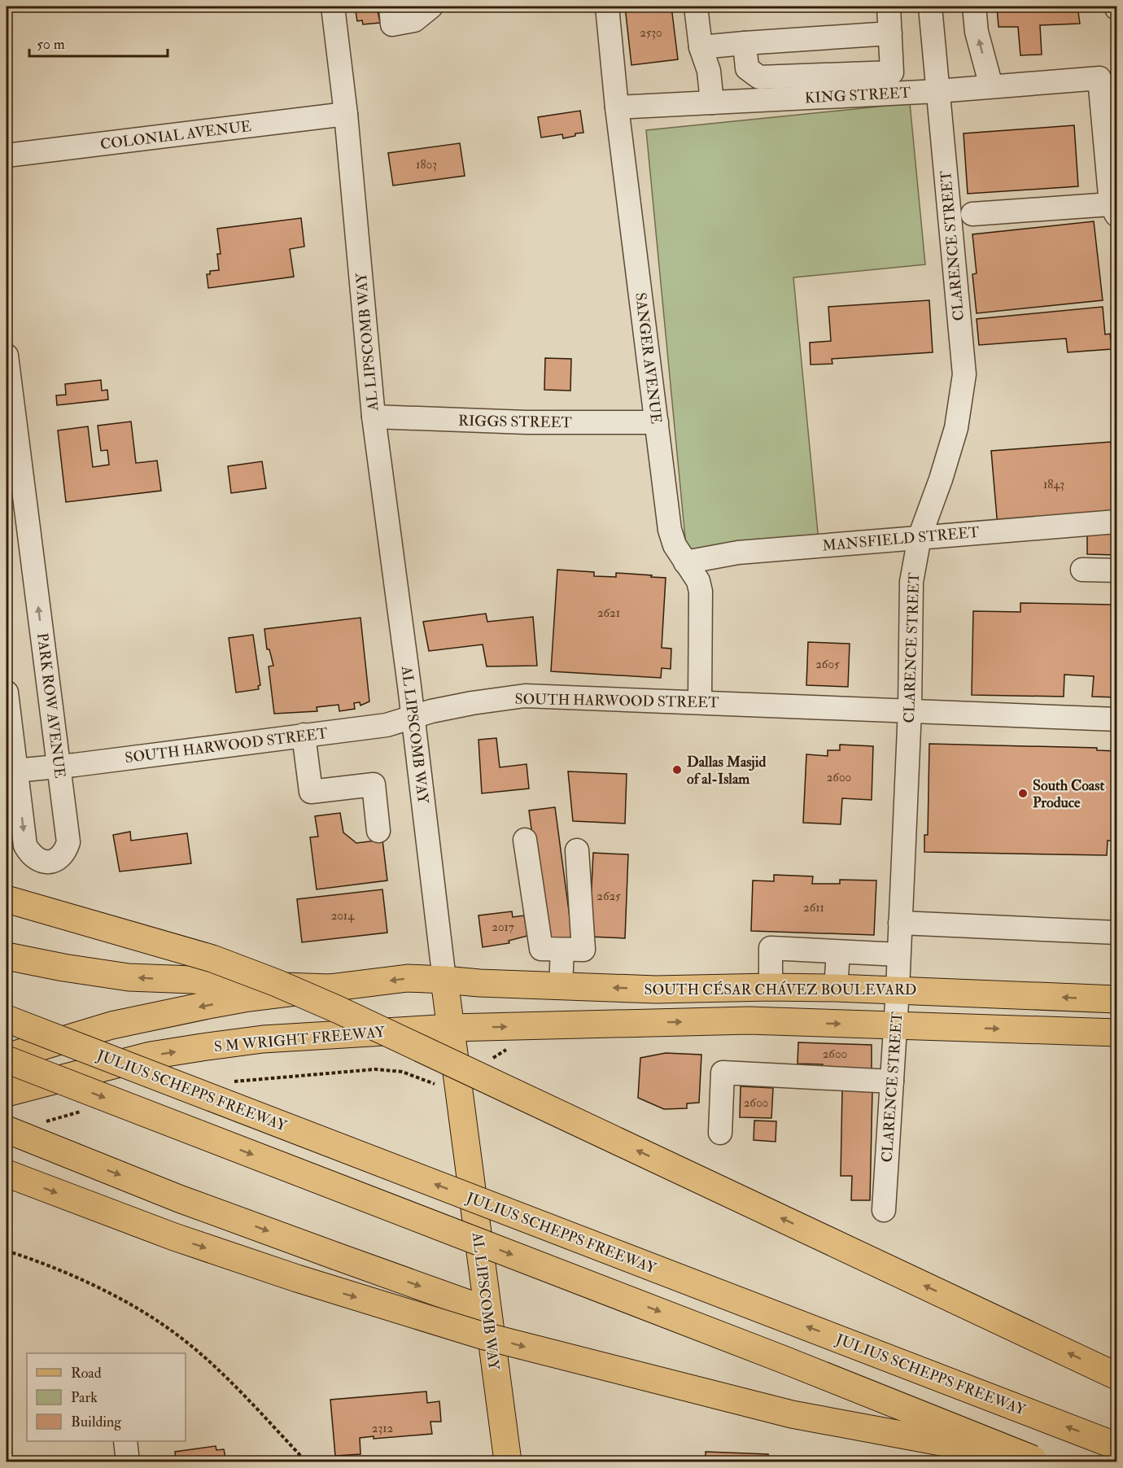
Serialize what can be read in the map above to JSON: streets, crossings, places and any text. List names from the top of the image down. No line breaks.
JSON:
{"streets":{"main road":["AL LIPSCOMB WAY","SOUTH CÉSAR CHÁVEZ BOULEVARD","S M WRIGHT FREEWAY","JULIUS SCHEPPS FREEWAY"],"street":["KING STREET","COLONIAL AVENUE","CLARENCE STREET","SANGER AVENUE","RIGGS STREET","MANSFIELD STREET","SOUTH HARWOOD STREET","PARK ROW AVENUE"]},"crossings":[["KING STREET","CLARENCE STREET"],["KING STREET","SANGER AVENUE"],["COLONIAL AVENUE","AL LIPSCOMB WAY"],["CLARENCE STREET","MANSFIELD STREET"],["CLARENCE STREET","SOUTH HARWOOD STREET"],["CLARENCE STREET","SOUTH CÉSAR CHÁVEZ BOULEVARD"],["AL LIPSCOMB WAY","RIGGS STREET"],["AL LIPSCOMB WAY","SOUTH HARWOOD STREET"],["AL LIPSCOMB WAY","SOUTH CÉSAR CHÁVEZ BOULEVARD"],["AL LIPSCOMB WAY","S M WRIGHT FREEWAY"],["SANGER AVENUE","RIGGS STREET"],["SANGER AVENUE","MANSFIELD STREET"],["SANGER AVENUE","SOUTH HARWOOD STREET"],["SOUTH HARWOOD STREET","PARK ROW AVENUE"]],"places":["Dallas Masjid of al-Islam","South Coast Produce"],"house_numbers":["2530","1803","1843","2621","2605","2600","2625","2611","2014","2017","2600","2600","2312"],"legend":["Road","Park","Building"],"scale_bar":"50 m"}
